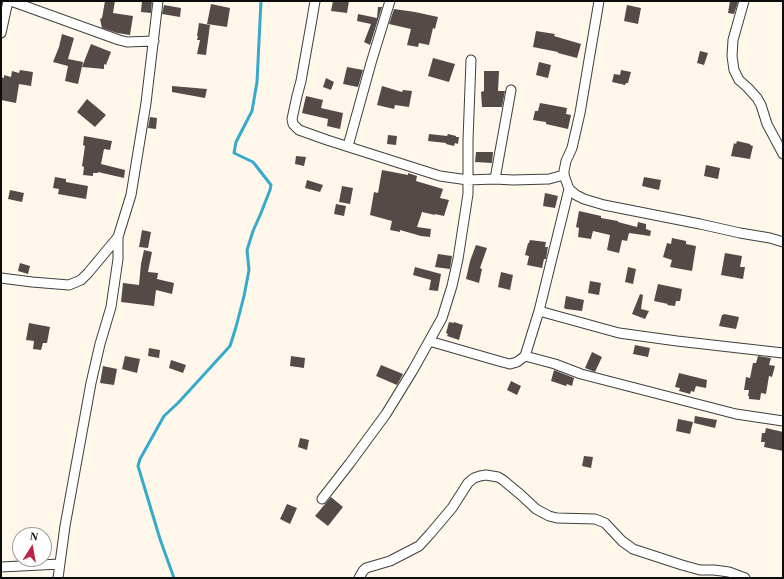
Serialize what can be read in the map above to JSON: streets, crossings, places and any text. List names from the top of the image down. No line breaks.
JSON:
{"north":"top"}
